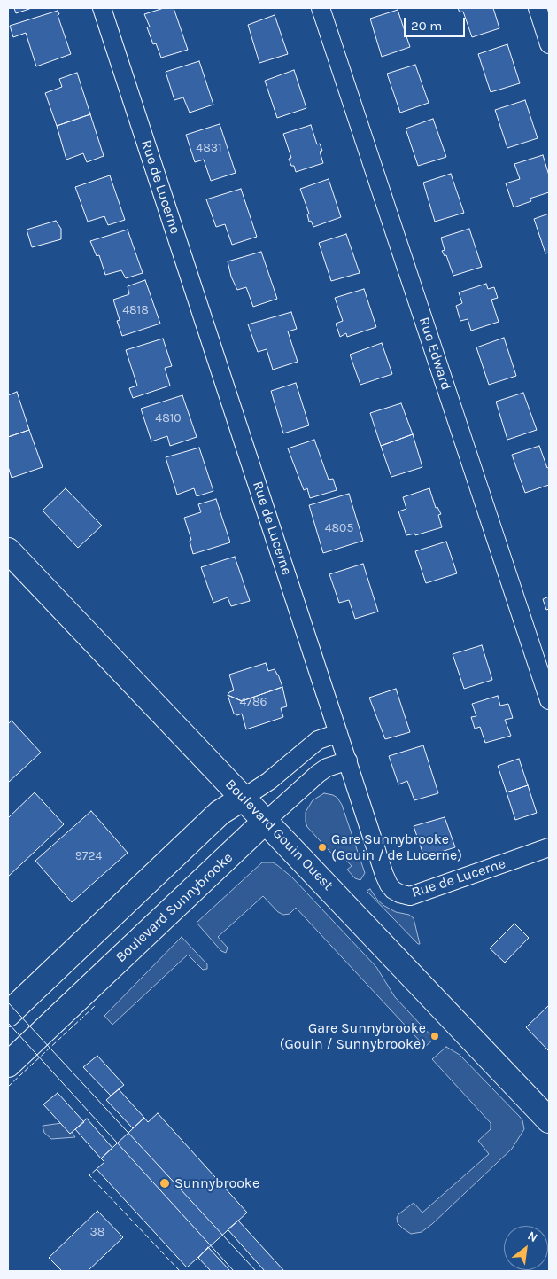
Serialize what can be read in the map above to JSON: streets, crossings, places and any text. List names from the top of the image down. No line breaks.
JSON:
{"streets":{"main road":["Boulevard Gouin Ouest","Boulevard Sunnybrooke"],"street":["Rue de Lucerne","Rue Edward"]},"crossings":[["Rue de Lucerne","Boulevard Sunnybrooke"],["Boulevard Gouin Ouest","Boulevard Sunnybrooke"]],"places":["Gare Sunnybrooke (Gouin / de Lucerne)","Gare Sunnybrooke (Gouin / Sunnybrooke)","Sunnybrooke"],"house_numbers":["4831","4818","4810","4805","4786","9724","38"],"scale_bar":"20 m","north":"top right"}
